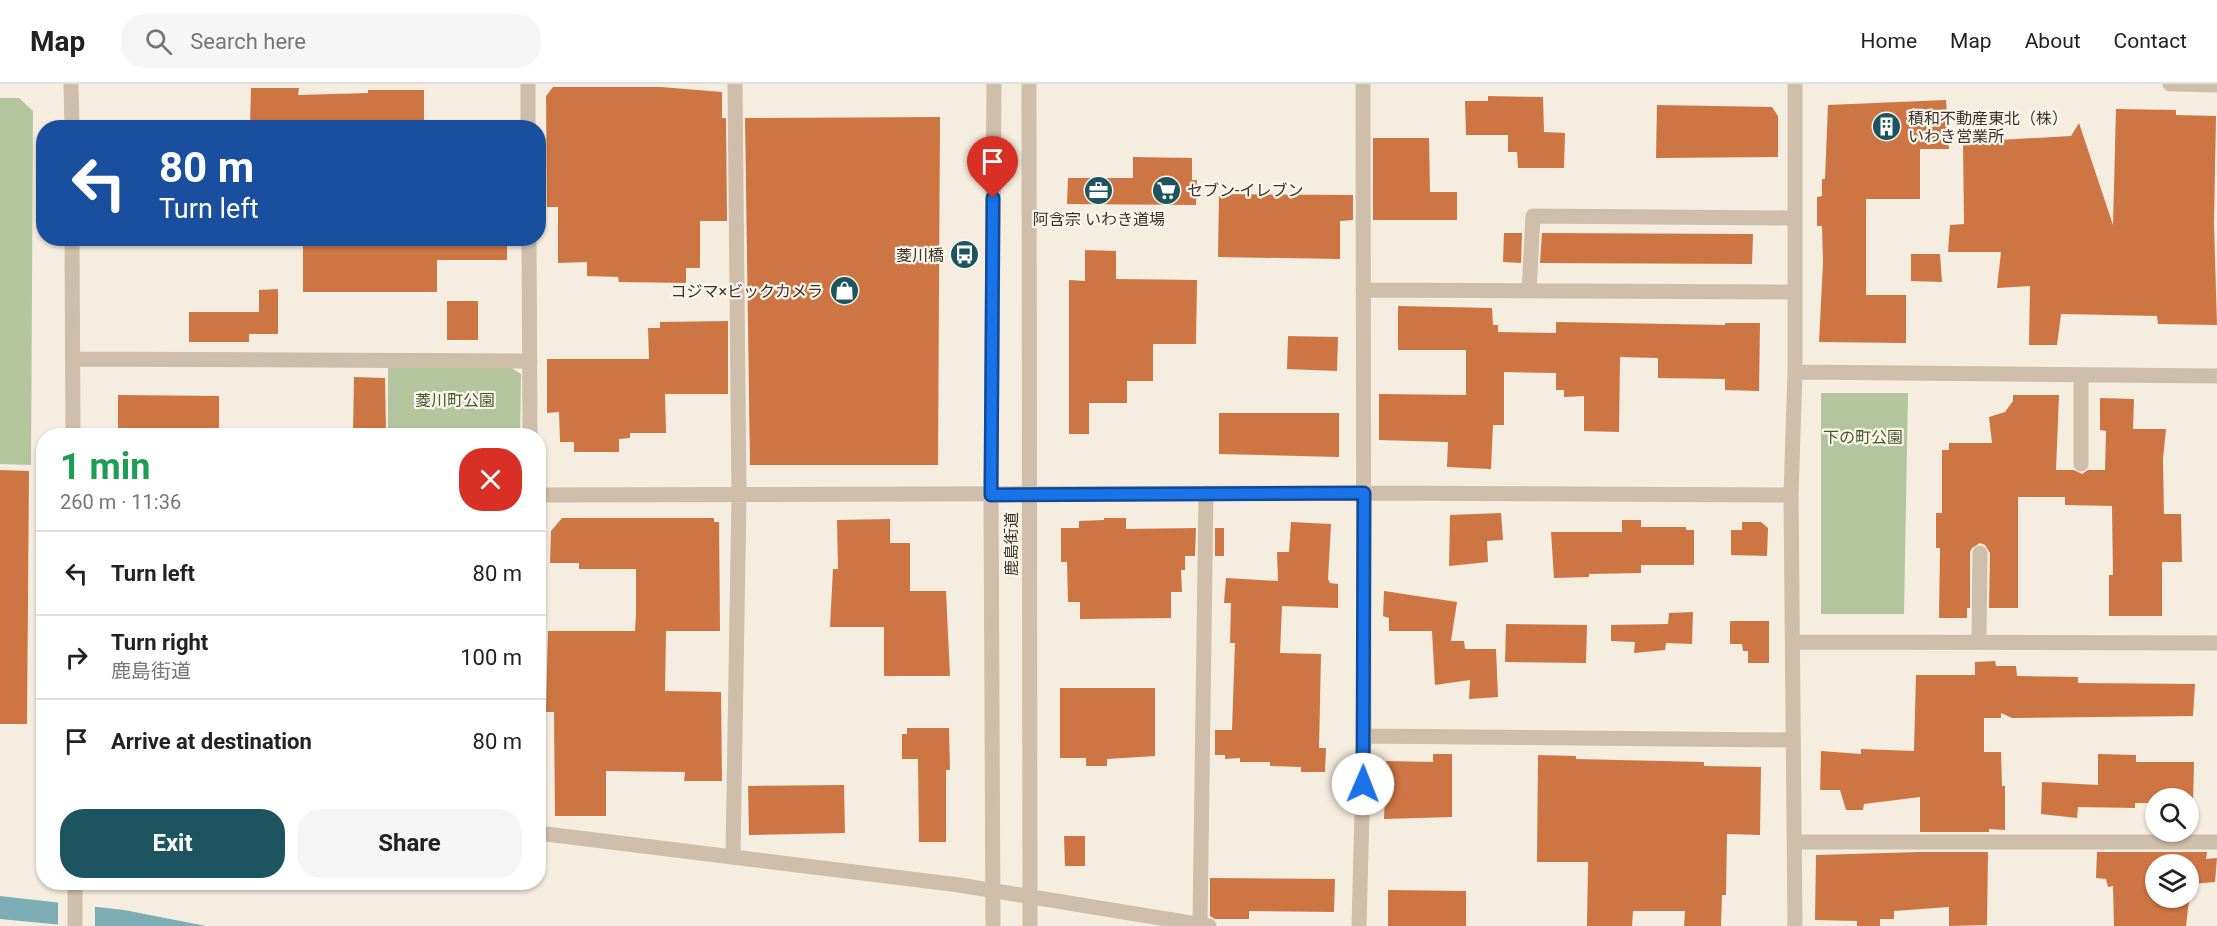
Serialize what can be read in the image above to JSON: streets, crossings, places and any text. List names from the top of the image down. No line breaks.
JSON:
{"streets":{"street":["鹿島街道"]},"parks":["菱川町公園","下の町公園"],"places":{"building":["積和不動産東北（株） いわき営業所"],"supermarket":["セブン-イレブン"],"office":["阿含宗 いわき道場"],"bus stop":["菱川橋"],"shop":["コジマ×ビックカメラ"]},"page":{"header":"Map","search":"Search here","nav":["Home","Map","About","Contact"],"turn":["80 m","Turn left"],"heading":["1 min","260 m · 11:36"],"list":[{"name":"Turn left","value":"80 m"},{"name":"Turn right","note":"鹿島街道","value":"100 m"},{"name":"Arrive at destination","value":"80 m"}],"buttons":["Exit","Share"]}}
